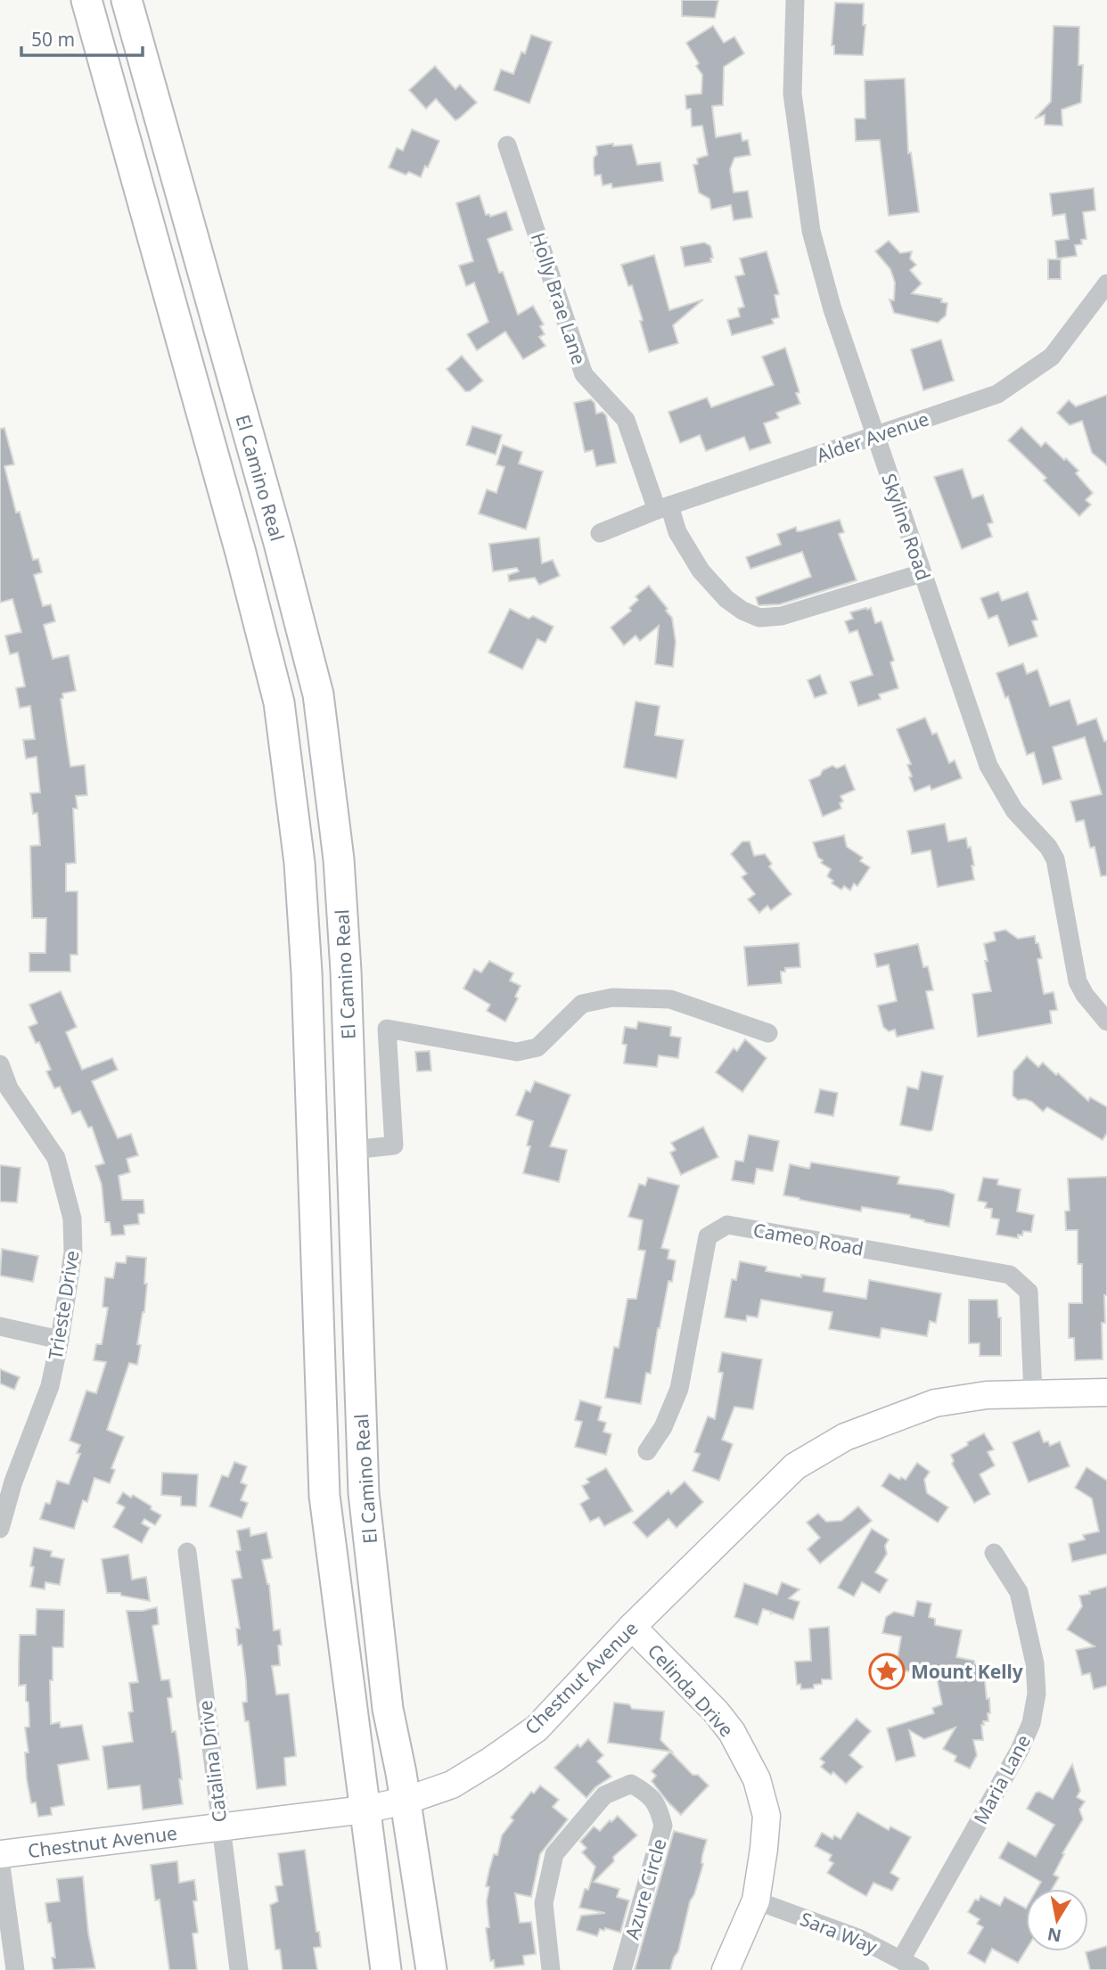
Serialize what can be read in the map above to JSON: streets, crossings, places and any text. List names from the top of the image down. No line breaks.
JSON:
{"streets":{"main road":["El Camino Real","Chestnut Avenue","Celinda Drive"],"street":["Holly Brae Lane","Alder Avenue","Skyline Road","Cameo Road","Trieste Drive","Catalina Drive","Maria Lane","Azure Circle","Sara Way"]},"crossings":[["Holly Brae Lane","Alder Avenue"],["Holly Brae Lane","Skyline Road"],["Alder Avenue","Skyline Road"],["El Camino Real","Chestnut Avenue"],["Cameo Road","Chestnut Avenue"],["Chestnut Avenue","Celinda Drive"],["Chestnut Avenue","Catalina Drive"],["Celinda Drive","Sara Way"],["Maria Lane","Sara Way"]],"places":{"place":["Mount Kelly"]},"scale_bar":"50 m","north":"bottom"}
